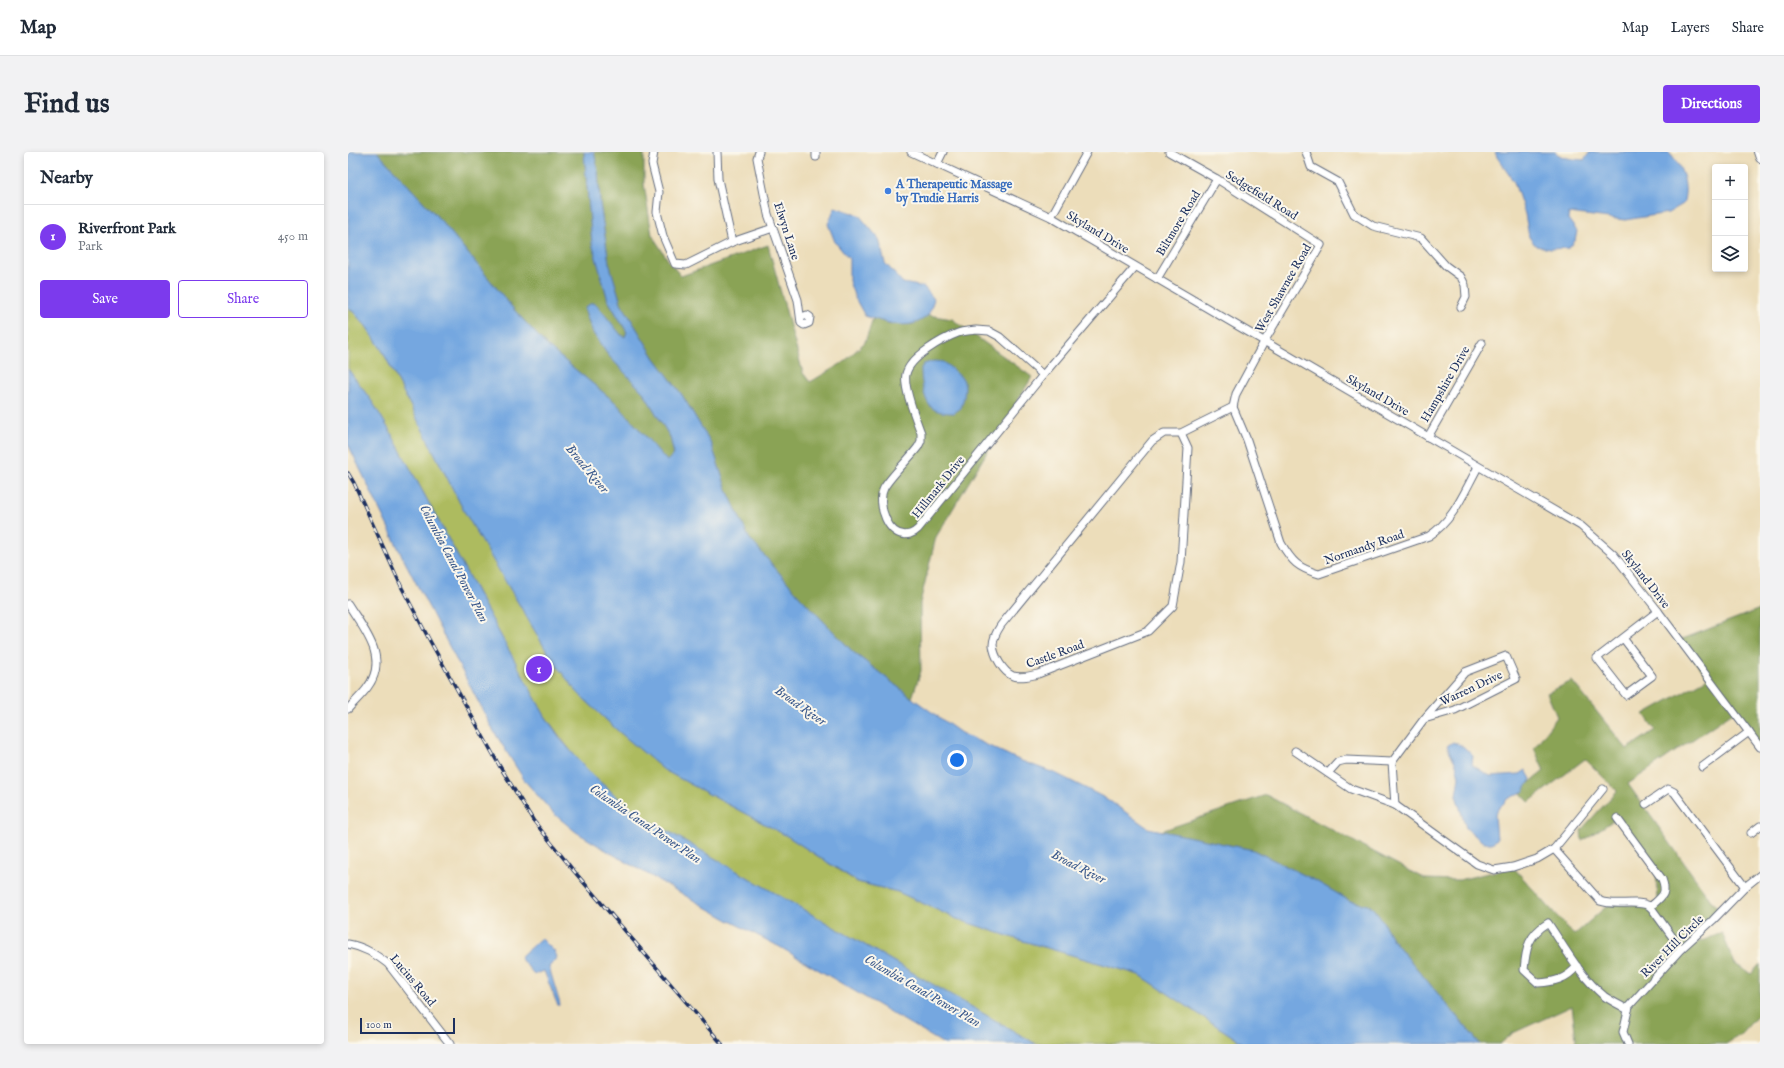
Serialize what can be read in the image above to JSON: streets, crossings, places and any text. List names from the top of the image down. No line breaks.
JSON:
{"streets":{"street":["Sedgefield Road","Biltmore Road","Elwyn Lane","Skyland Drive","West Shawnee Road","Hampshire Drive","Hillmark Drive","Normandy Road","Castle Road","Warren Drive","River Hill Circle","Lucius Road"]},"crossings":[["Sedgefield Road","Biltmore Road"],["Sedgefield Road","West Shawnee Road"],["Biltmore Road","Skyland Drive"],["Skyland Drive","West Shawnee Road"],["Skyland Drive","Hampshire Drive"],["Skyland Drive","Hillmark Drive"],["Skyland Drive","Normandy Road"],["Normandy Road","Castle Road"]],"water":["Broad River","Columbia Canal Power Plan"],"places":["A Therapeutic Massage by Trudie Harris"],"scale_bar":"100 m","page":{"header":"Map","nav":["Map","Layers","Share"],"buttons":["Directions",["Save","Share"]],"title":"Find us","heading":"Nearby","map_buttons":["+","−"],"list":[{"mark":"1","name":"Riverfront Park","note":"Park","value":"450 m"}],"pins":"1","scale":"100 m"}}
